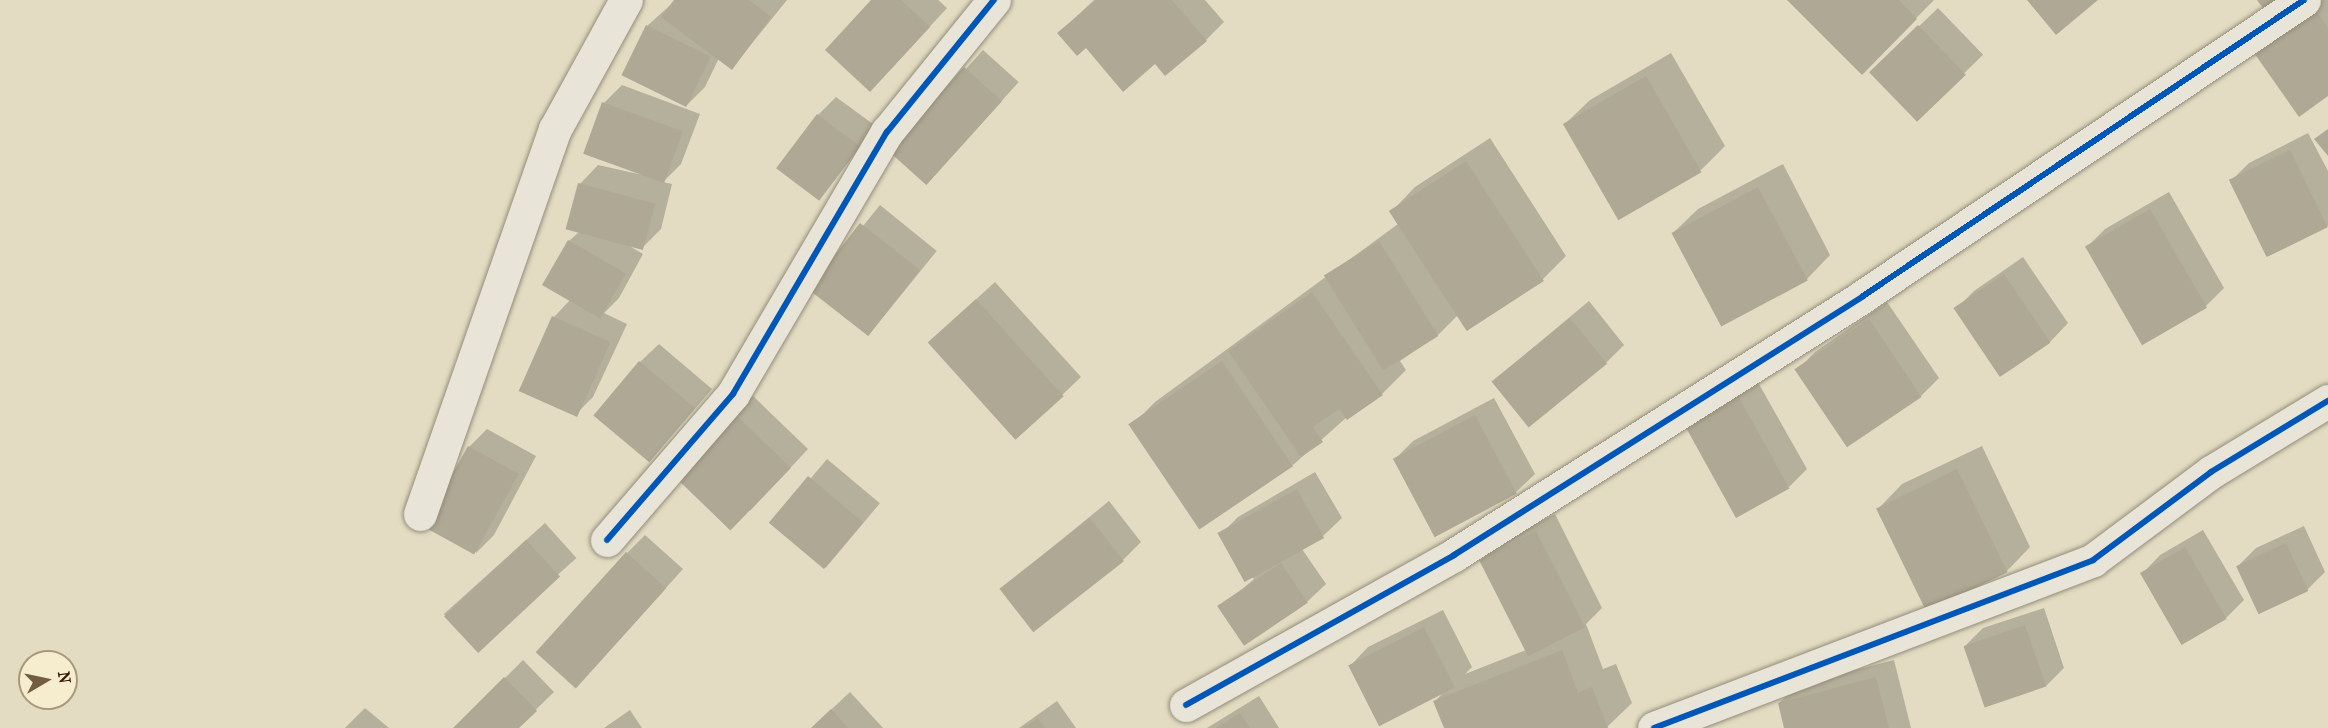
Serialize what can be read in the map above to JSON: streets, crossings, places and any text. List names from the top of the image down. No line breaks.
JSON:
{"north":"right"}
